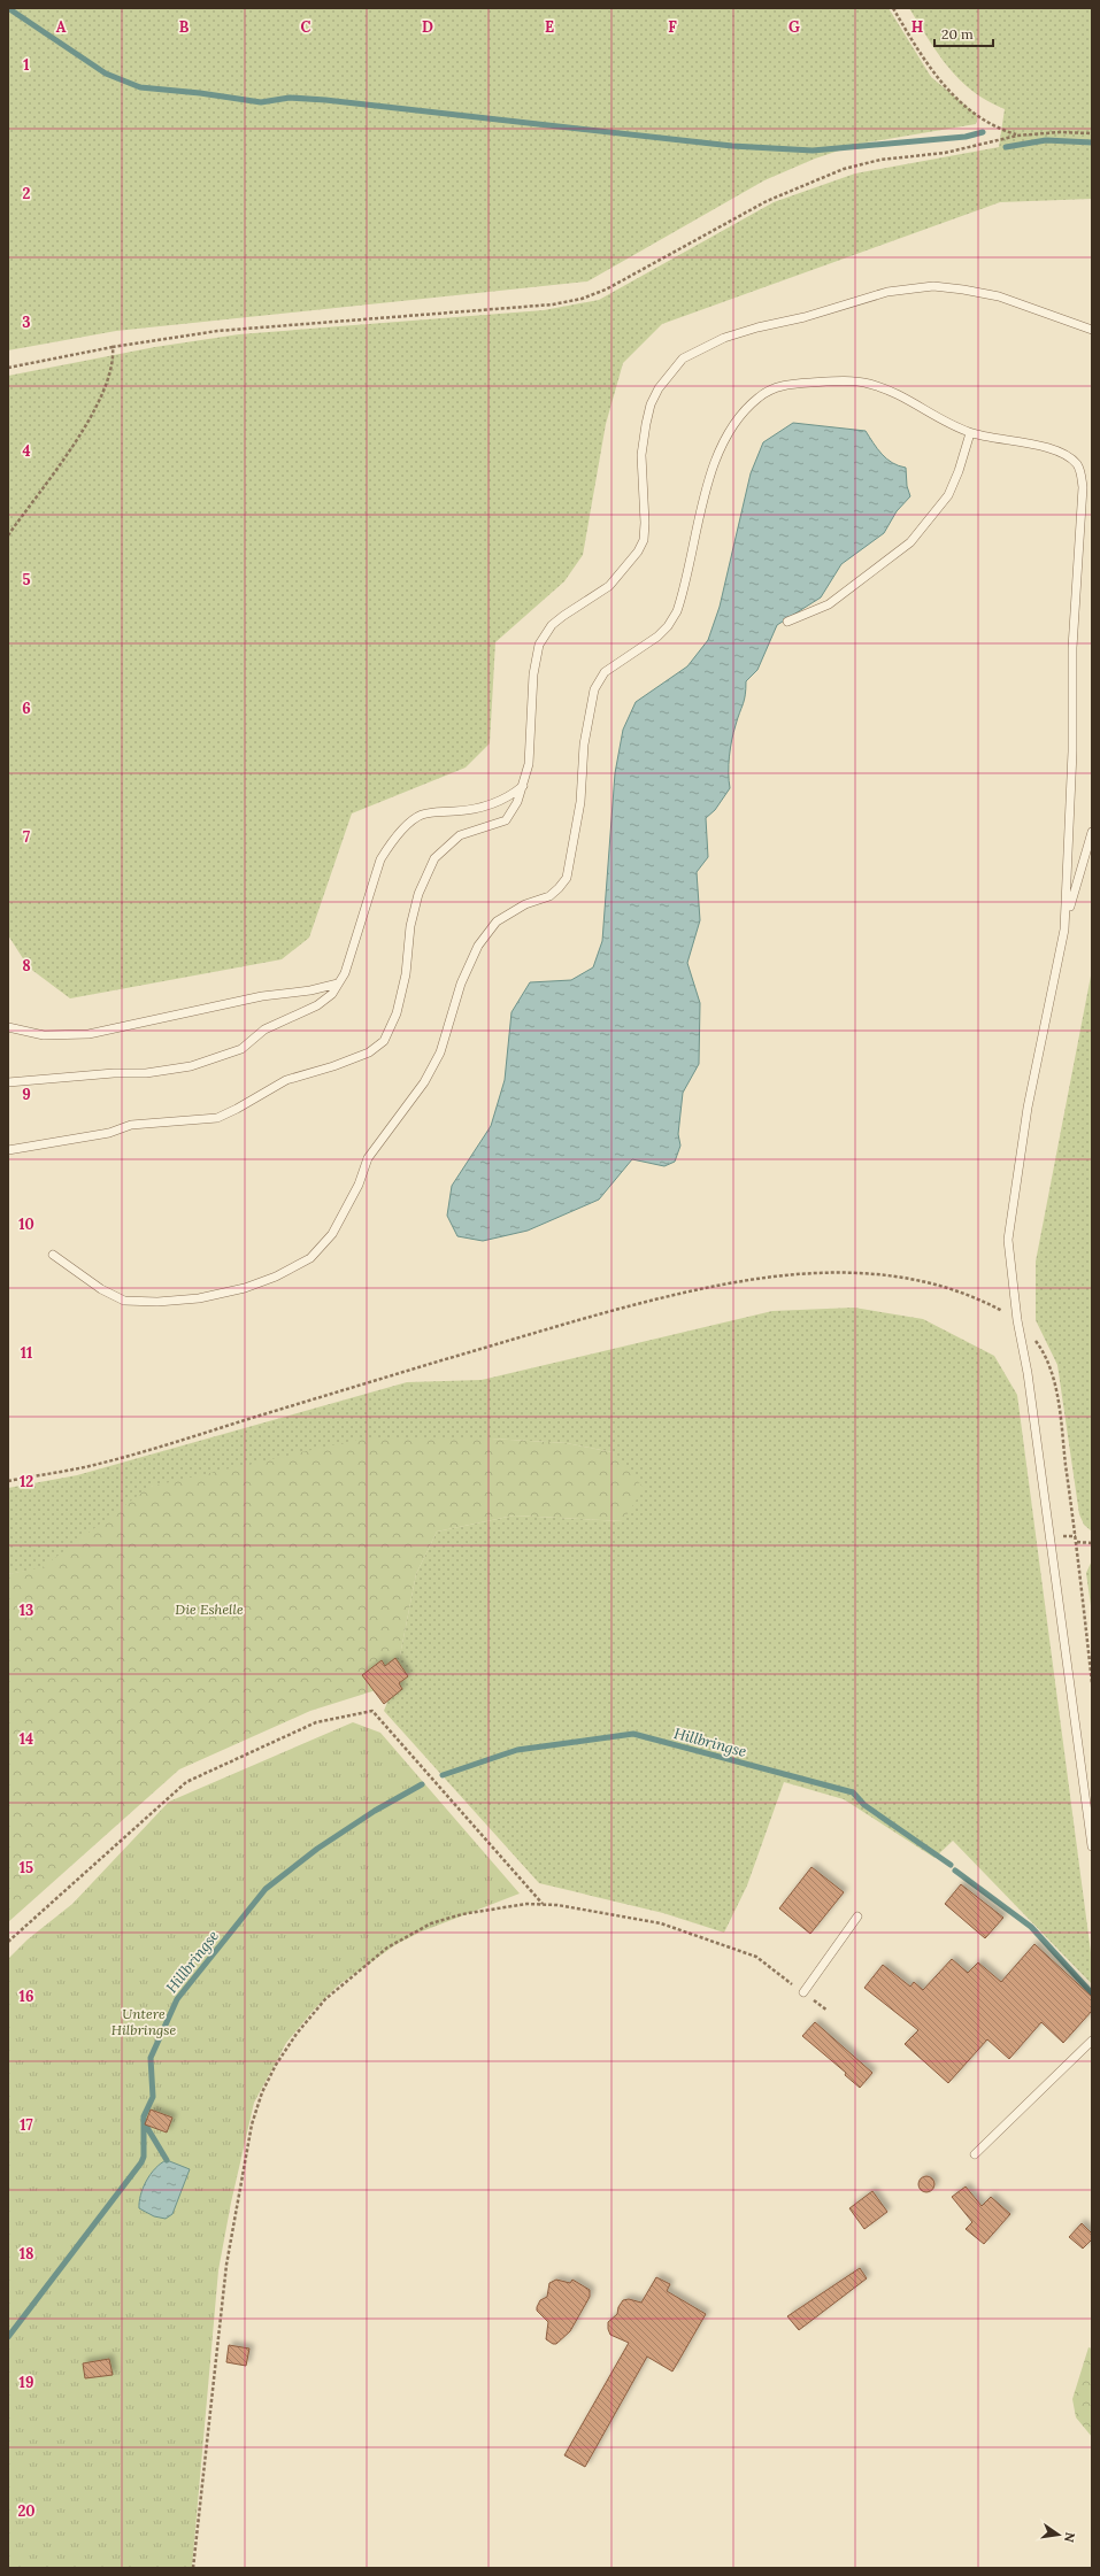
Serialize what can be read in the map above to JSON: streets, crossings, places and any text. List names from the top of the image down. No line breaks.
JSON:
{"water":["Hillbringse"],"parks":["Die Eshelle","Untere Hilbringse"],"scale_bar":"20 m","north":"right","grid":{"columns":["A","B","C","D","E","F","G","H"],"rows":["1","2","3","4","5","6","7","8","9","10","11","12","13","14","15","16","17","18","19","20"]}}
